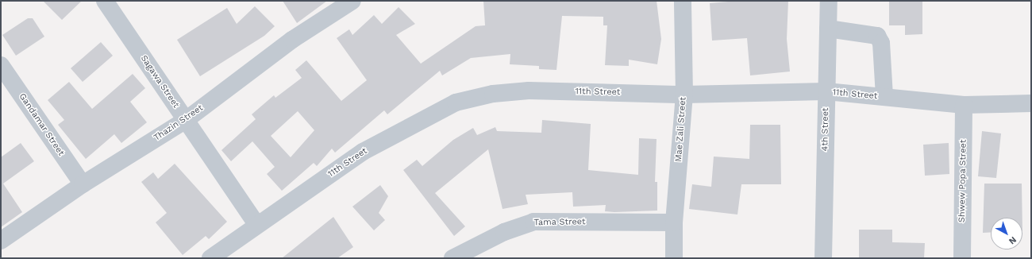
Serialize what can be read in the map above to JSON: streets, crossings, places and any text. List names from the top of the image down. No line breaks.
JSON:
{"streets":{"street":["Sagawa Street","11th Street","Thazin Street","Gandamar Street","Mae Zali Street","4th Street","Shwew Popa Street","Tama Street"]},"crossings":[["Sagawa Street","11th Street"],["Sagawa Street","Thazin Street"],["11th Street","Mae Zali Street"],["11th Street","4th Street"],["11th Street","Shwew Popa Street"],["Thazin Street","Gandamar Street"],["Mae Zali Street","Tama Street"]],"north":"bottom right"}
